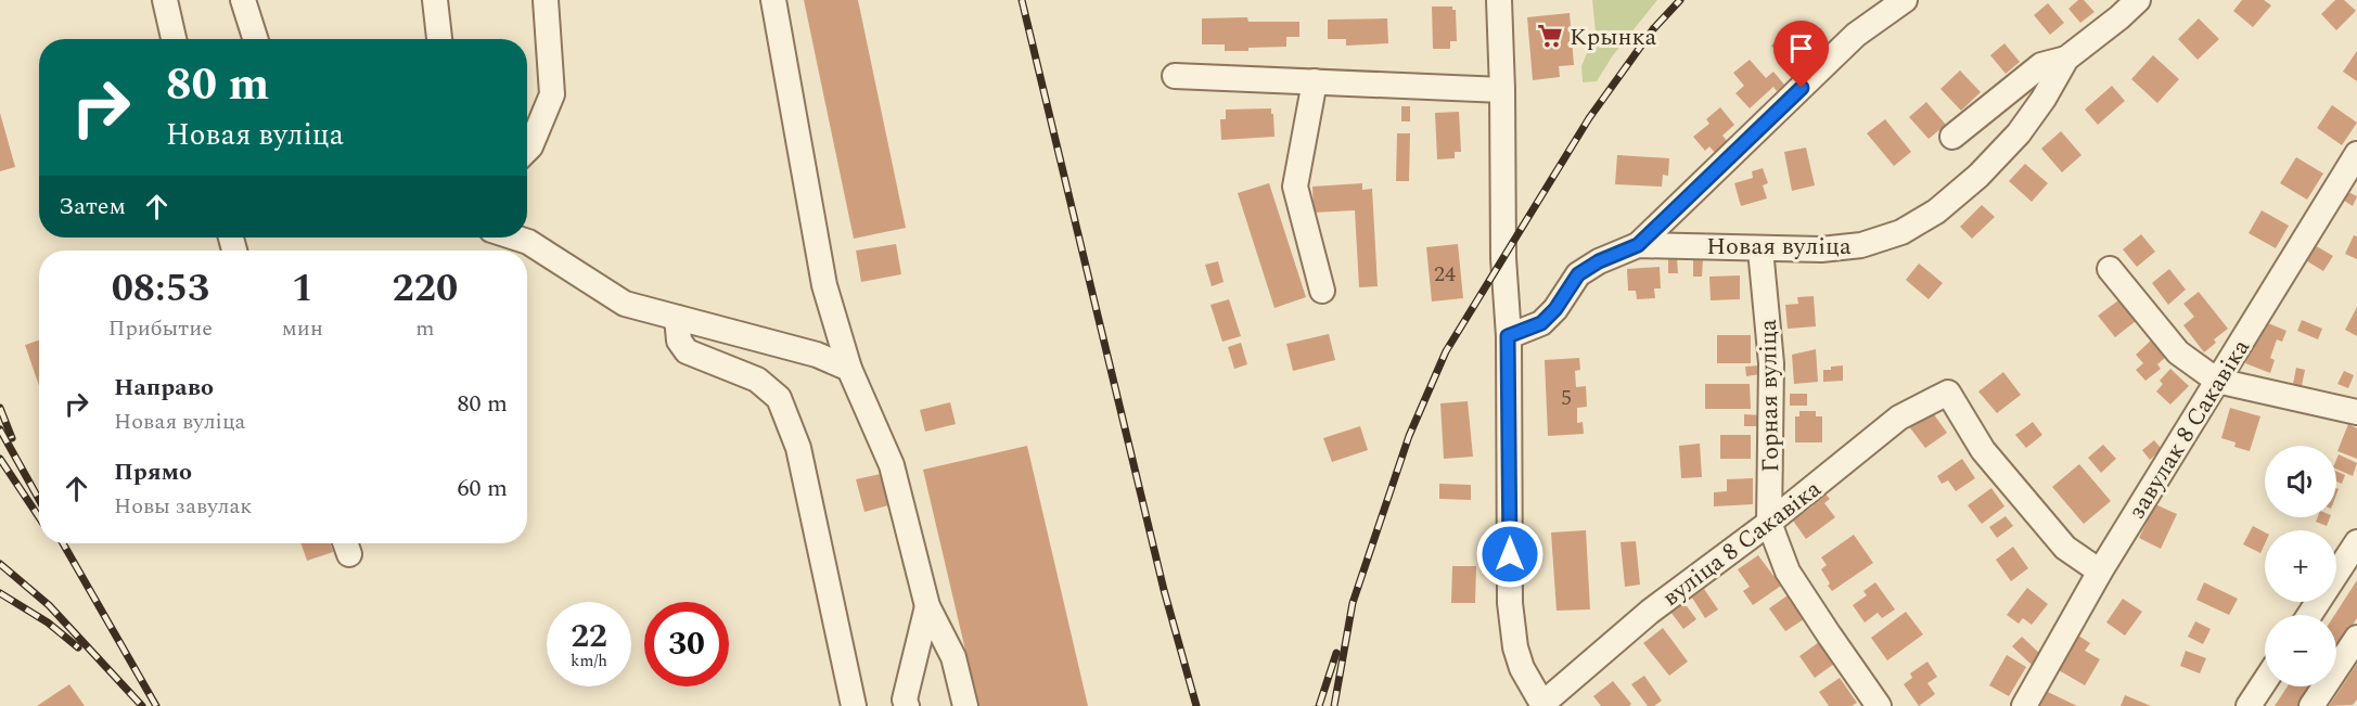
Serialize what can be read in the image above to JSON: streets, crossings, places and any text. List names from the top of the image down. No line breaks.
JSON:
{"streets":{"street":["Новая вуліца","Горная вуліца","завулак 8 Сакавіка","вуліца 8 Сакавіка"]},"crossings":[["Новая вуліца","Горная вуліца"],["Горная вуліца","вуліца 8 Сакавіка"],["завулак 8 Сакавіка","вуліца 8 Сакавіка"]],"places":{"supermarket":["Крынка"]},"house_numbers":["24","5"],"page":{"turn":["80 m","Новая вуліца"],"then":"Затем","eta":["08:53","Прибытие","1","мин","220","m"],"list":[{"name":"Направо","note":"Новая вуліца","value":"80 m"},{"name":"Прямо","note":"Новы завулак","value":"60 m"}],"map_buttons":["+","−"],"speed":"22 km/h","limit":"30"}}
